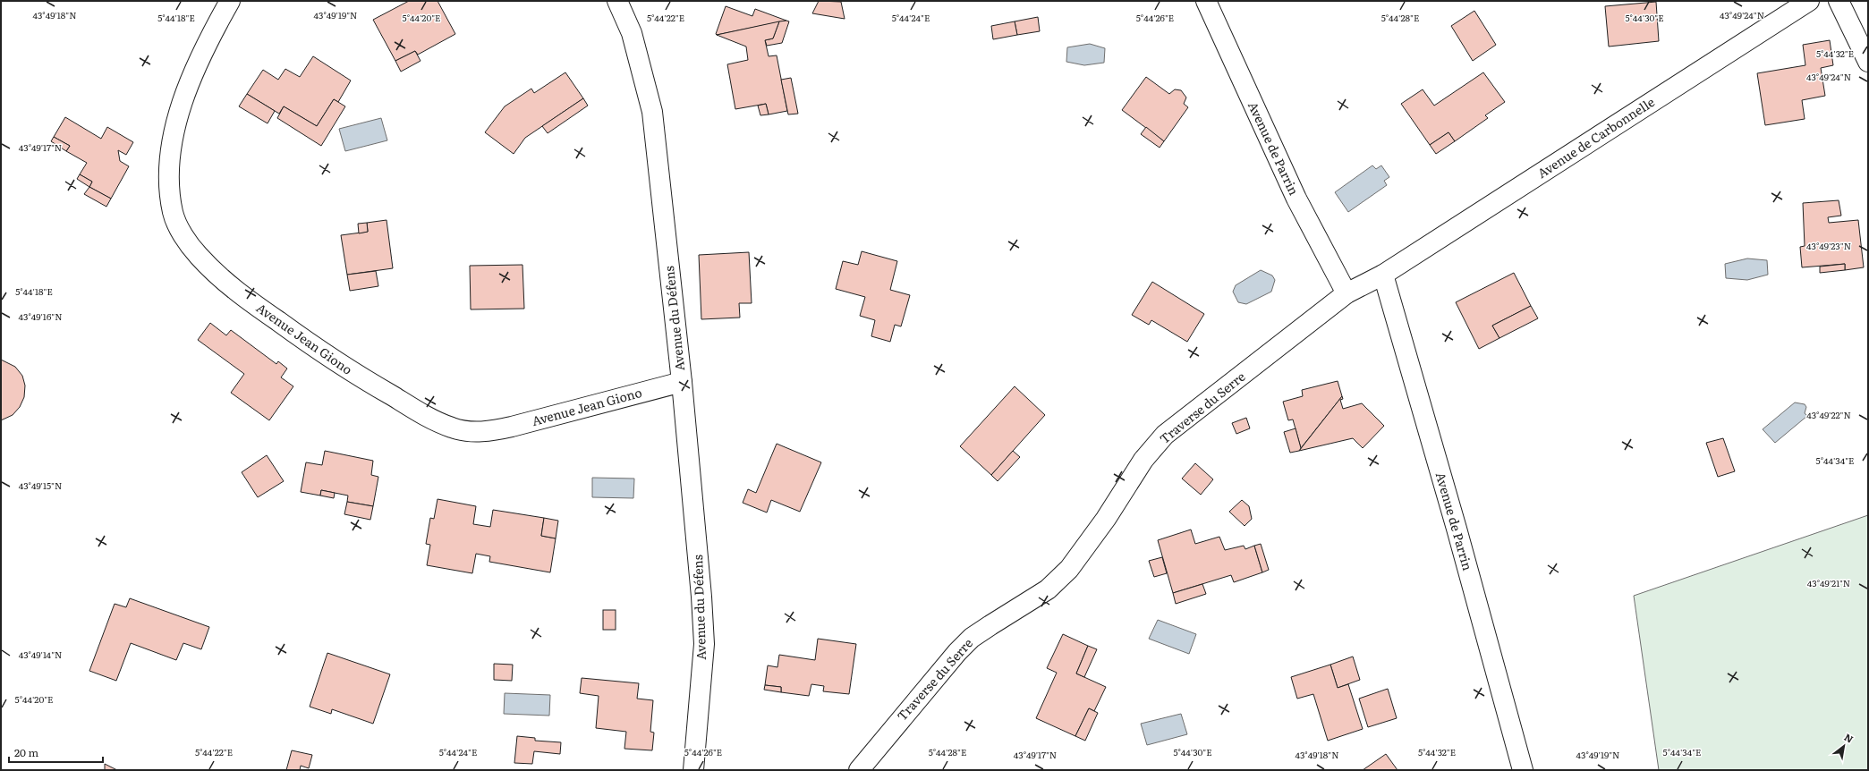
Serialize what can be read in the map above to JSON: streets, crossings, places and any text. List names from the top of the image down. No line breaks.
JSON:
{"streets":{"street":["Avenue de Carbonnelle","Avenue de Parrin","Avenue du Défens","Avenue Jean Giono","Traverse du Serre"]},"crossings":[["Avenue de Carbonnelle","Avenue de Parrin"],["Avenue de Carbonnelle","Traverse du Serre"],["Avenue de Parrin","Traverse du Serre"],["Avenue du Défens","Avenue Jean Giono"]],"scale_bar":"20 m","north":"top right","coordinates":["43°49'18\"N","43°49'19\"N","43°49'24\"N","5°44'18\"E","5°44'26\"E","5°44'20\"E","5°44'22\"E","5°44'24\"E","5°44'28\"E","5°44'30\"E","5°44'32\"E","43°49'17\"N","43°49'23\"N","43°49'16\"N","43°49'22\"N","5°44'34\"E","43°49'15\"N","43°49'21\"N","43°49'14\"N"]}
